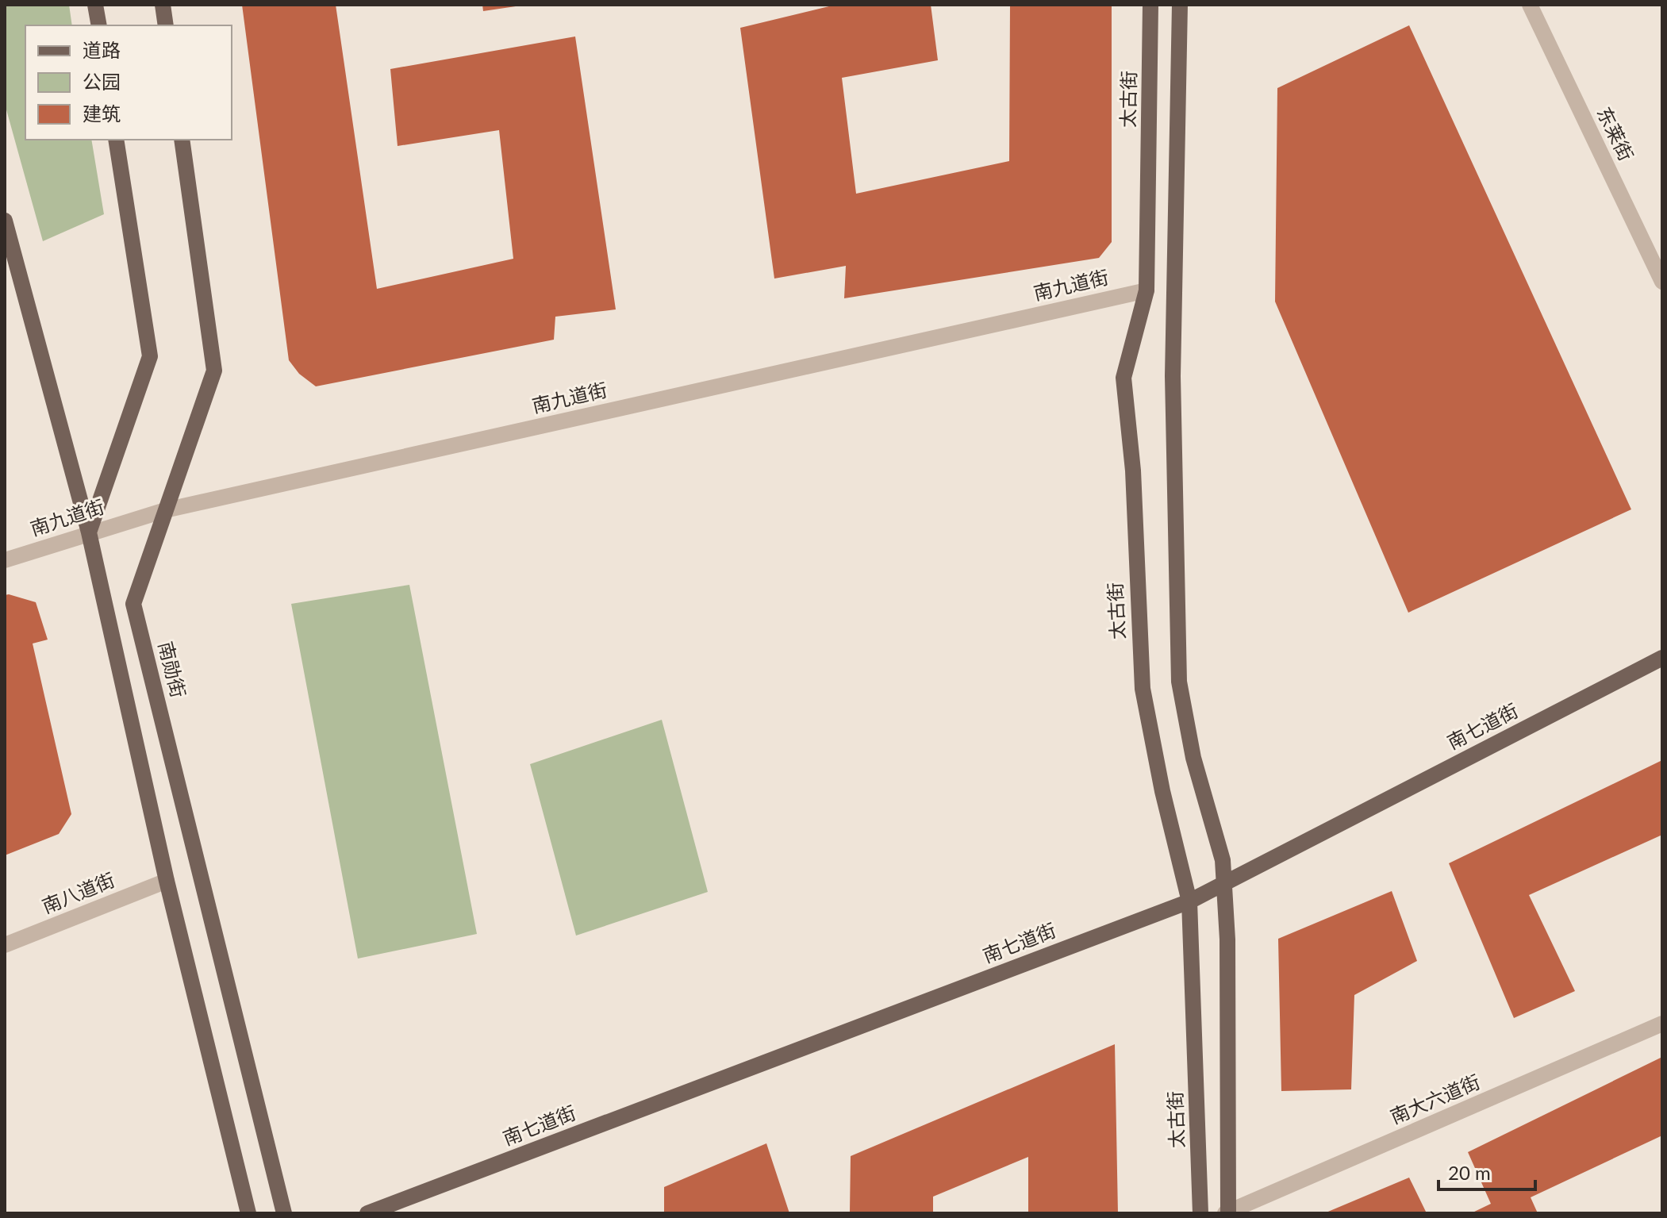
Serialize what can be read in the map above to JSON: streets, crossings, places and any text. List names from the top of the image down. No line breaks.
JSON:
{"streets":{"main road":["太古街","南勋街","南七道街"],"street":["东莱街","南九道街","南八道街","南大六道街"]},"crossings":[["太古街","南九道街"],["太古街","南七道街"],["南九道街","南勋街"]],"legend":["道路","公园","建筑"],"scale_bar":"20 m"}
